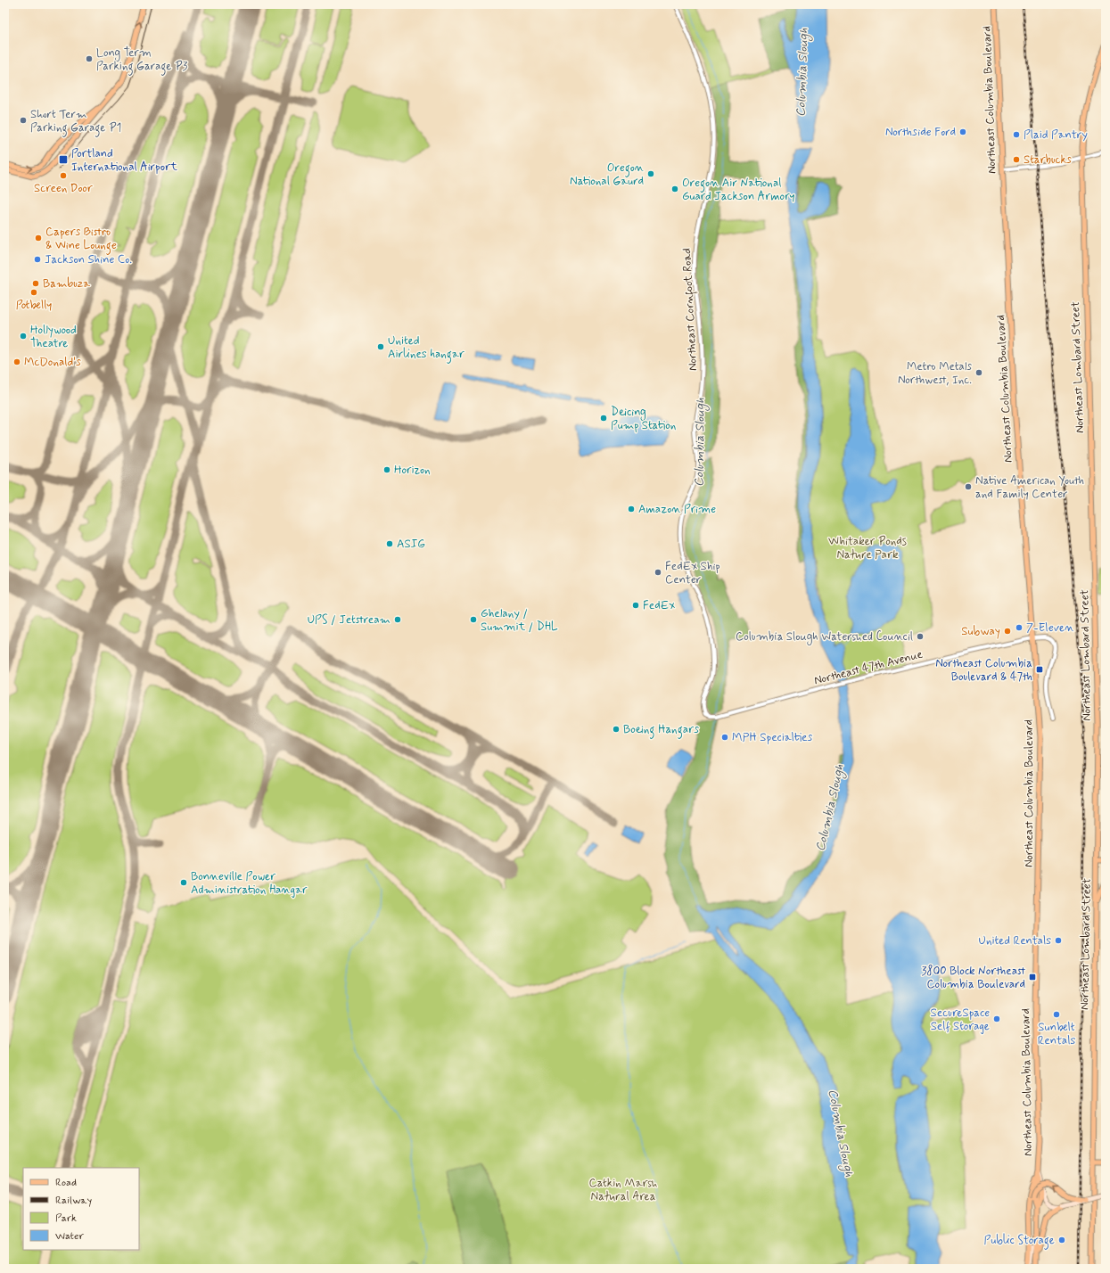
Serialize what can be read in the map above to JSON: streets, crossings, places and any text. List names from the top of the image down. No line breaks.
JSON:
{"streets":{"main road":["Northeast Columbia Boulevard","Northeast Lombard Street"],"street":["Northeast Cornfoot Road","Northeast 47th Avenue"]},"crossings":[["Northeast Columbia Boulevard","Northeast 47th Avenue"],["Northeast Cornfoot Road","Northeast 47th Avenue"]],"water":["Columbia Slough"],"parks":["Whitaker Ponds Nature Park","Catkin Marsh Natural Area"],"places":{"other":["Long Term Parking Garage P3","Short Term Parking Garage P1","Northside Ford","Plaid Pantry","Starbucks","Oregon National Gaurd","Screen Door","Oregon Air National Guard Jackson Armory","Capers Bistro & Wine Lounge","Jackson Shine Co.","Bambuza","Potbelly","Hollywood Theatre","United Airlines hangar","McDonald's","Metro Metals Northwest, Inc.","Deicing Pump Station","Horizon","Native American Youth and Family Center","Amazon Prime","ASIG","FedEx Ship Center","FedEx","UPS / Jetstream","Ghelany / Summit / DHL","7-Eleven","Subway","Columbia Slough Watershed Council","Boeing Hangars","MPH Specialties","Bonneville Power Administration Hangar","United Rentals","Sunbelt Rentals","SecureSpace Self Storage","Public Storage"],"transit":["Portland International Airport","Northeast Columbia Boulevard & 47th","3800 Block Northeast Columbia Boulevard"]},"legend":["Road","Railway","Park","Water"]}
